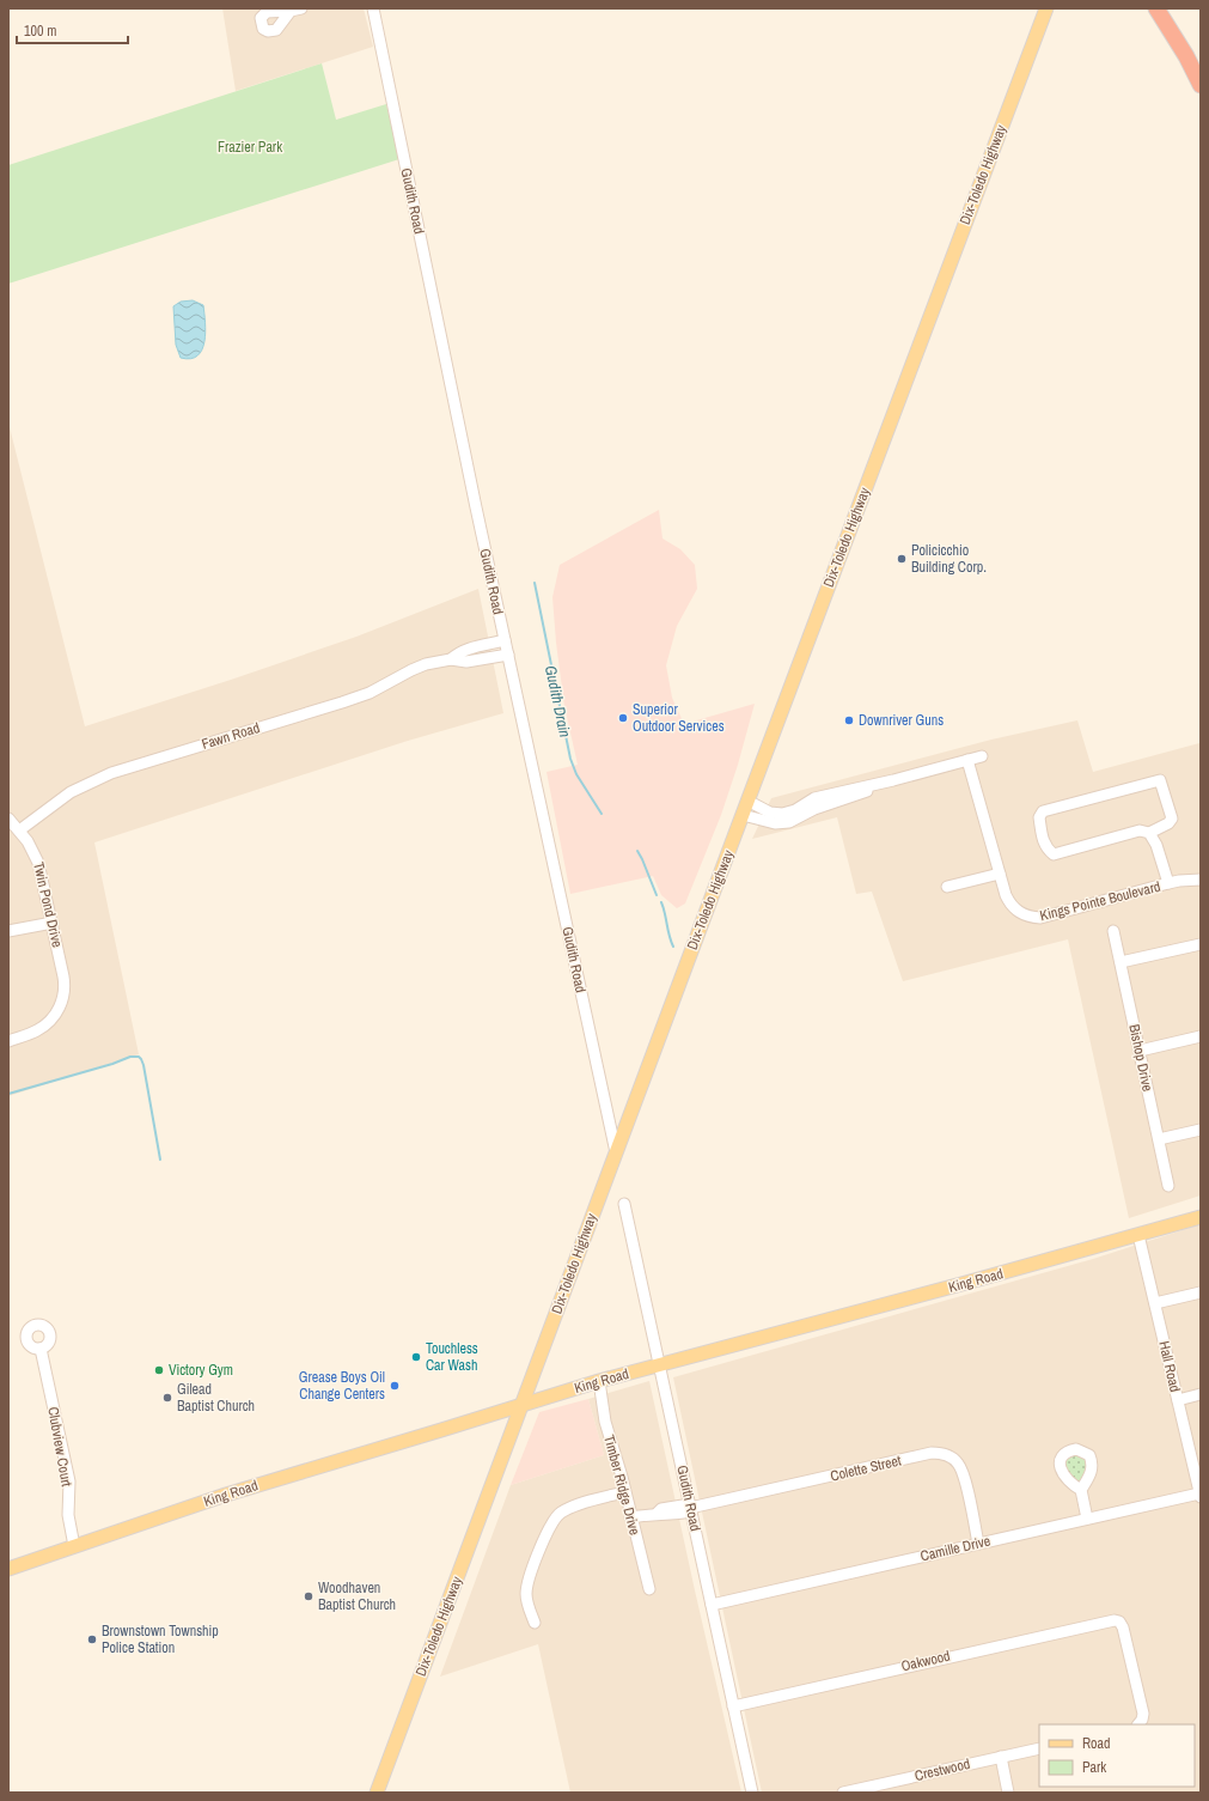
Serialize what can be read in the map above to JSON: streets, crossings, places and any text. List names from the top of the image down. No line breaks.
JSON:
{"streets":{"main road":["Dix-Toledo Highway","King Road"],"street":["Gudith Road","Fawn Road","Kings Pointe Boulevard","Twin Pond Drive","Bishop Drive","Hall Road","Clubview Court","Colette Street","Timber Ridge Drive","Camille Drive","Oakwood","Crestwood"]},"crossings":[["Dix-Toledo Highway","Gudith Road"],["Dix-Toledo Highway","King Road"],["Gudith Road","Fawn Road"],["Gudith Road","King Road"],["Gudith Road","Colette Street"],["Gudith Road","Camille Drive"],["Gudith Road","Oakwood"],["Fawn Road","Twin Pond Drive"],["King Road","Hall Road"],["King Road","Clubview Court"],["King Road","Timber Ridge Drive"],["Hall Road","Camille Drive"],["Colette Street","Timber Ridge Drive"],["Colette Street","Camille Drive"]],"water":["Gudith Drain"],"parks":["Frazier Park"],"places":["Policicchio Building Corp.","Superior Outdoor Services","Downriver Guns","Touchless Car Wash","Victory Gym","Grease Boys Oil Change Centers","Gilead Baptist Church","Woodhaven Baptist Church","Brownstown Township Police Station"],"legend":["Road","Park"],"scale_bar":"100 m"}
